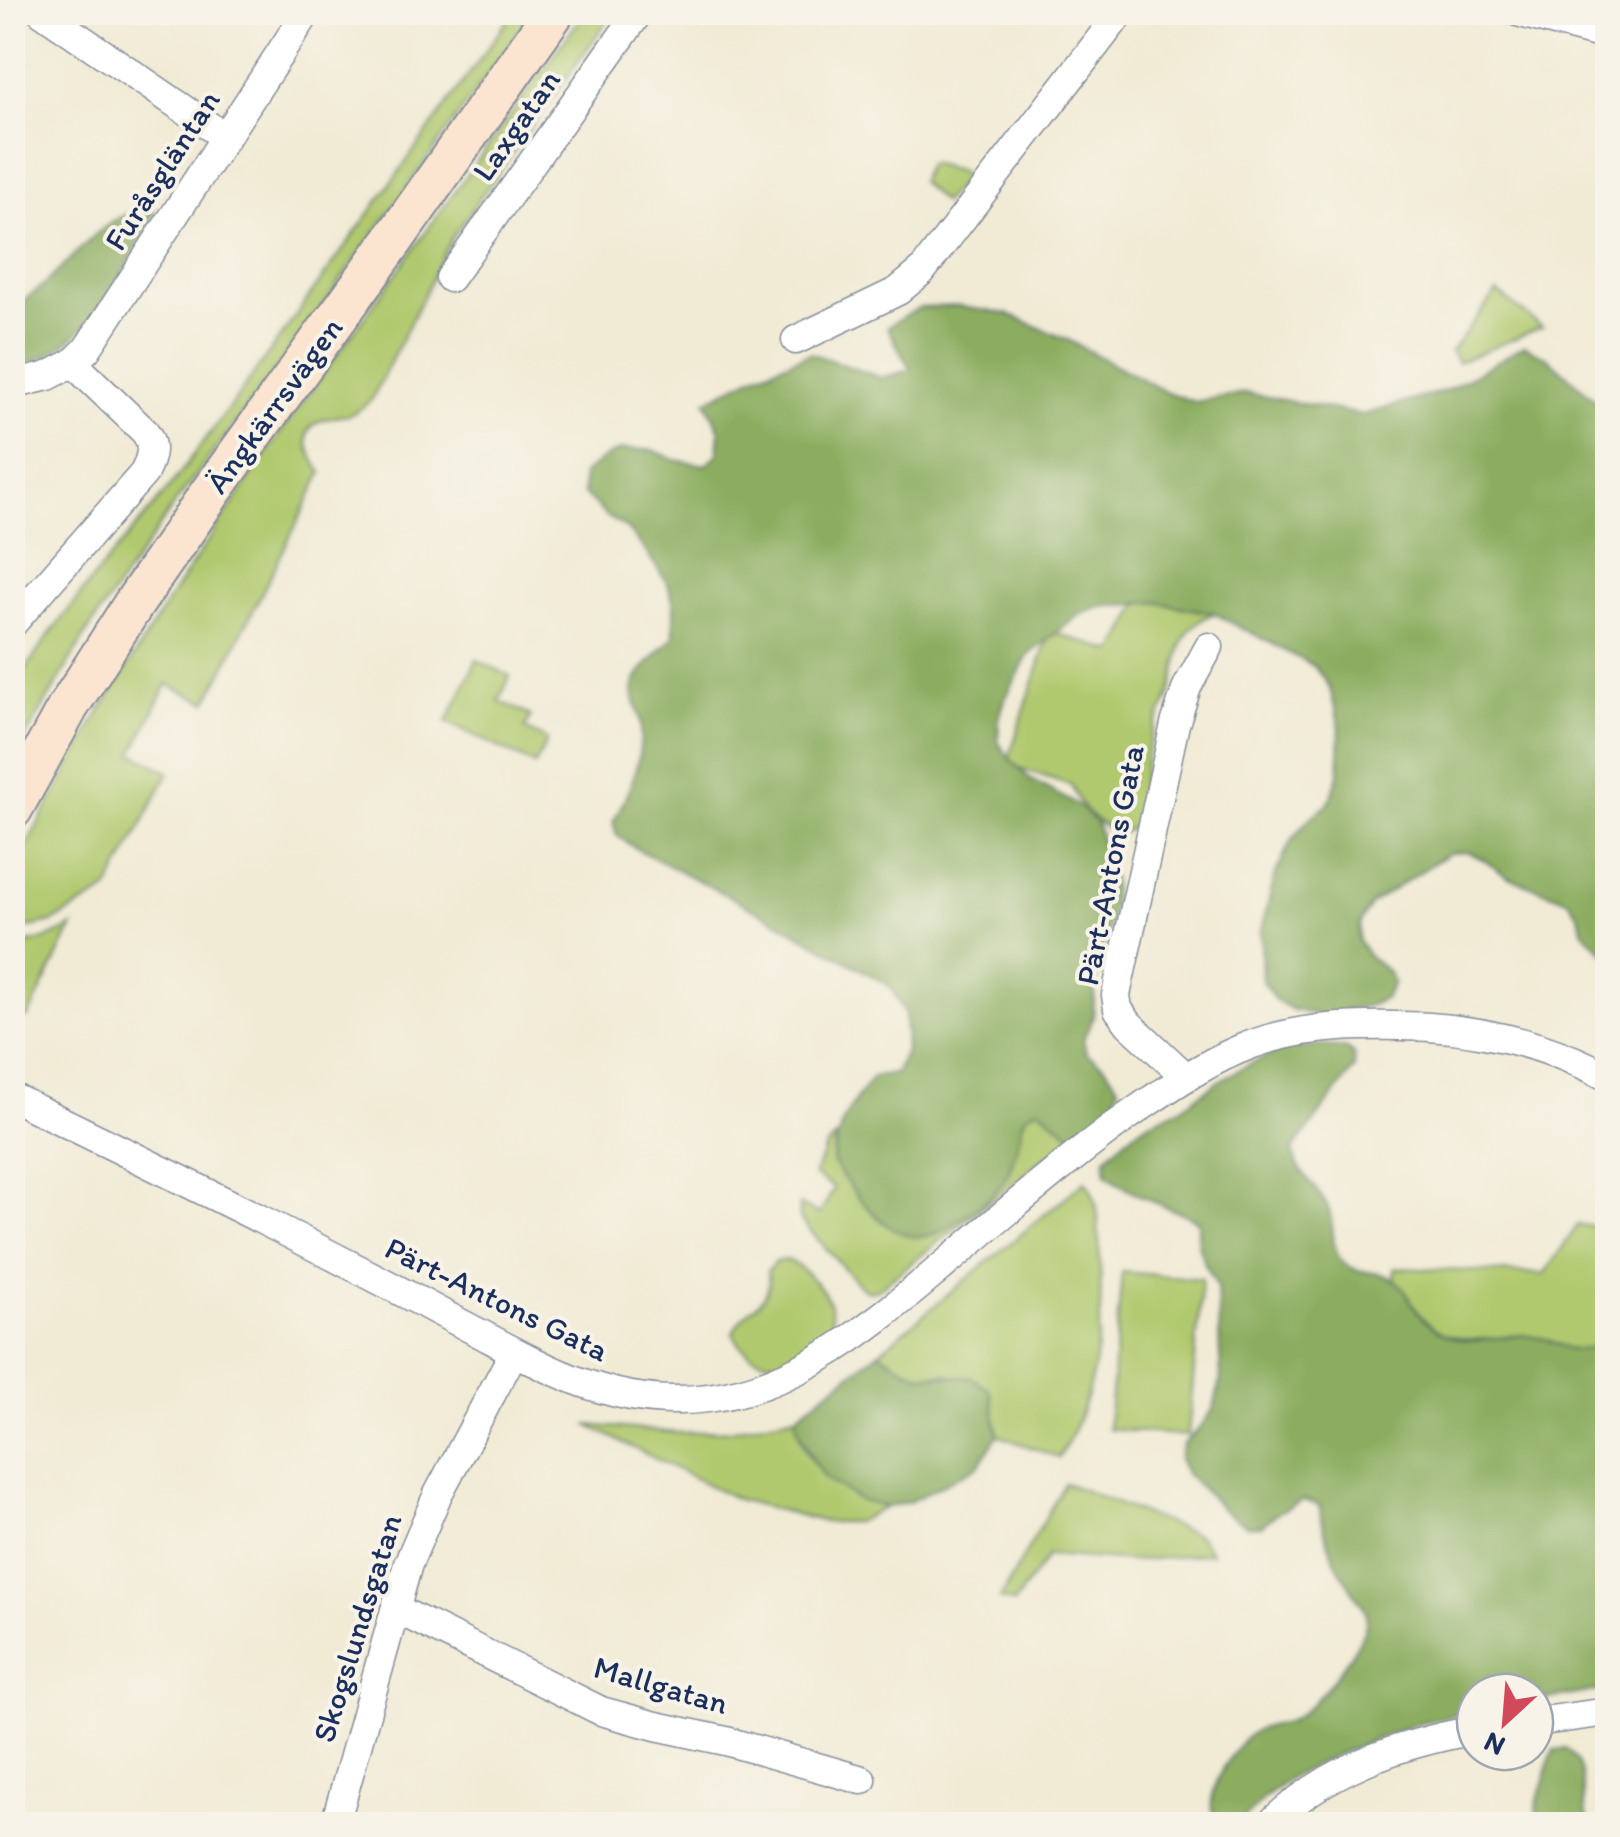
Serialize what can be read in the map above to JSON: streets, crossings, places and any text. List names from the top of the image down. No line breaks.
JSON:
{"streets":{"street":["Laxgatan","Furåsgläntan","Ängkärrsvägen","Pärt-Antons Gata","Skogslundsgatan","Mallgatan"]},"crossings":[["Pärt-Antons Gata","Skogslundsgatan"],["Skogslundsgatan","Mallgatan"]],"north":"bottom left"}
